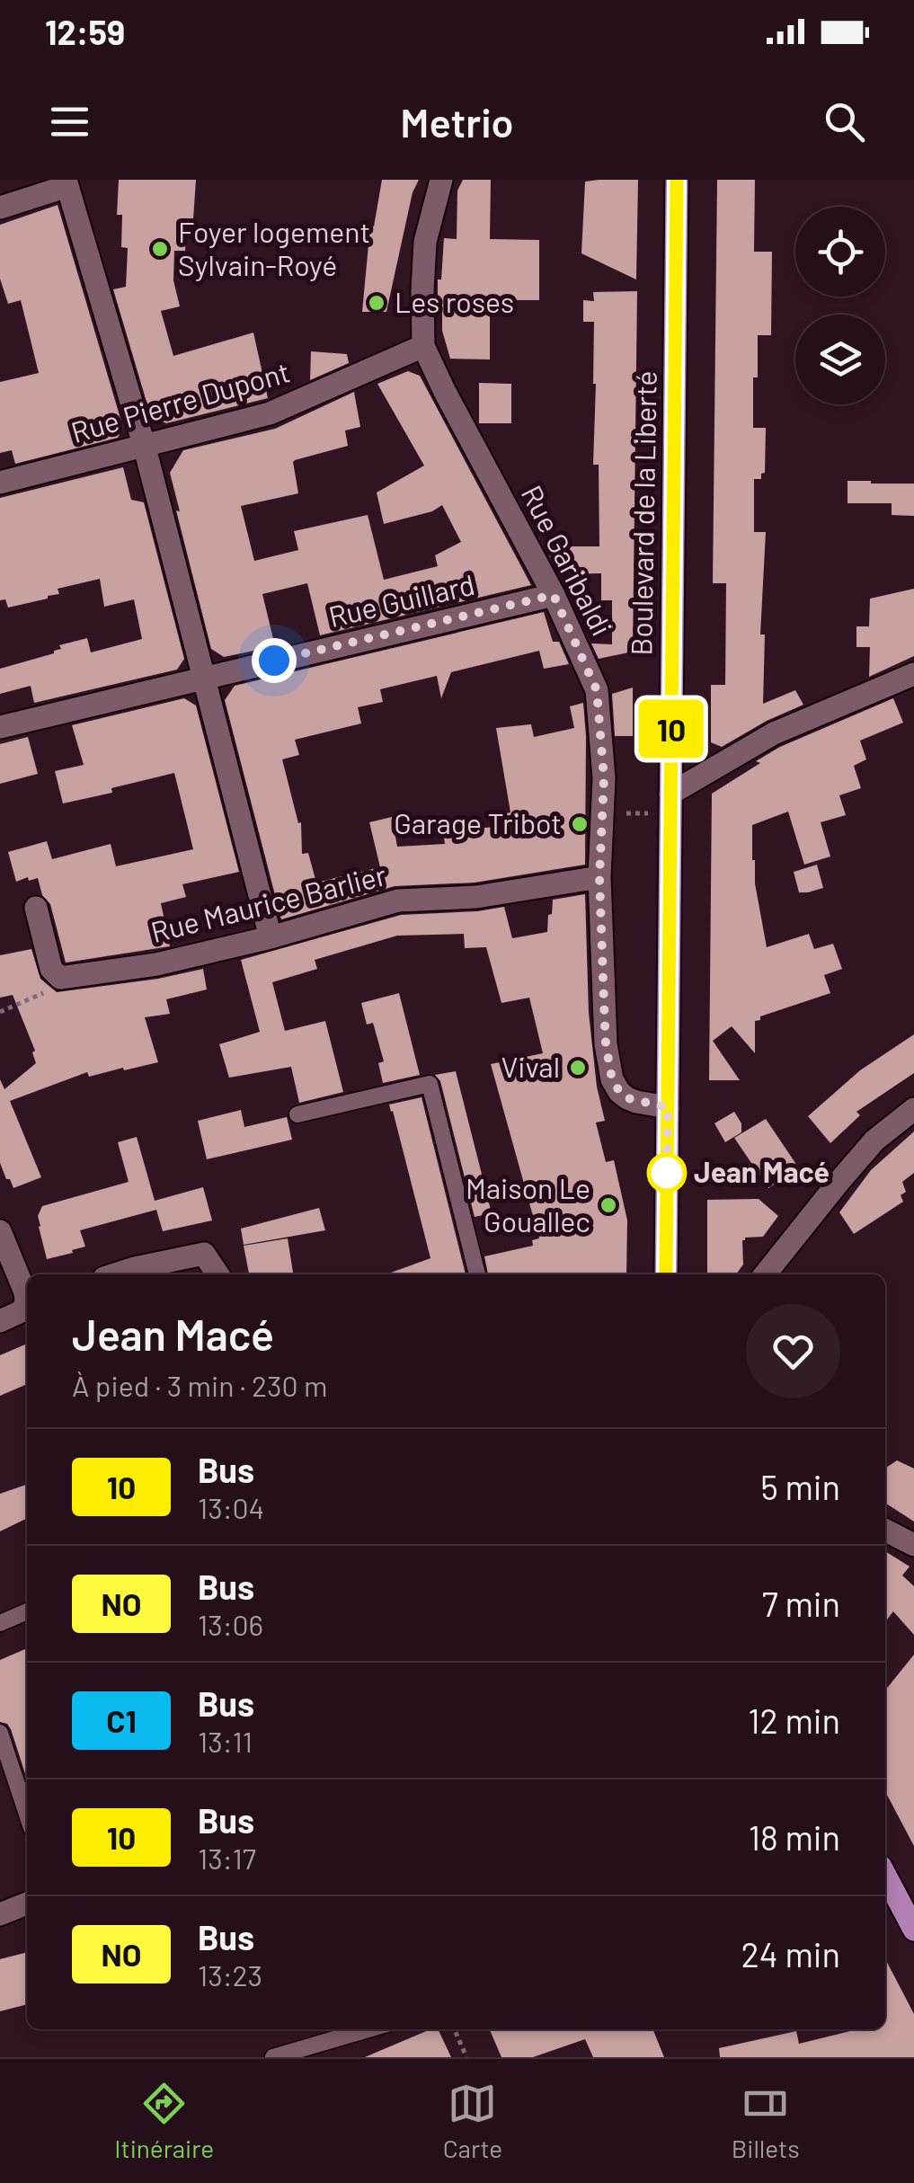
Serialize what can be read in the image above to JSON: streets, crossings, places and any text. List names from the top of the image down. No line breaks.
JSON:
{"streets":{"main road":["Boulevard de la Liberté"],"street":["Rue Pierre Dupont","Rue Garibaldi","Rue Guillard","Rue Maurice Barlier"]},"crossings":[["Rue Pierre Dupont","Rue Garibaldi"],["Boulevard de la Liberté","Rue Garibaldi"],["Rue Garibaldi","Rue Guillard"],["Rue Garibaldi","Rue Maurice Barlier"]],"places":["Foyer logement Sylvain-Royé","Les roses","Garage Tribot","Vival","Jean Macé","Maison Le Gouallec"],"lines":["bus line 10"],"page":{"status":"12:59","header":"Metrio","on_map":"10","heading":["Jean Macé","À pied · 3 min · 230 m"],"list":[{"mark":"10","name":"Bus","note":"13:04","value":"5 min"},{"mark":"NO","name":"Bus","note":"13:06","value":"7 min"},{"mark":"C1","name":"Bus","note":"13:11","value":"12 min"},{"mark":"10","name":"Bus","note":"13:17","value":"18 min"},{"mark":"NO","name":"Bus","note":"13:23","value":"24 min"}],"tabs":["Itinéraire","Carte","Billets"]}}
